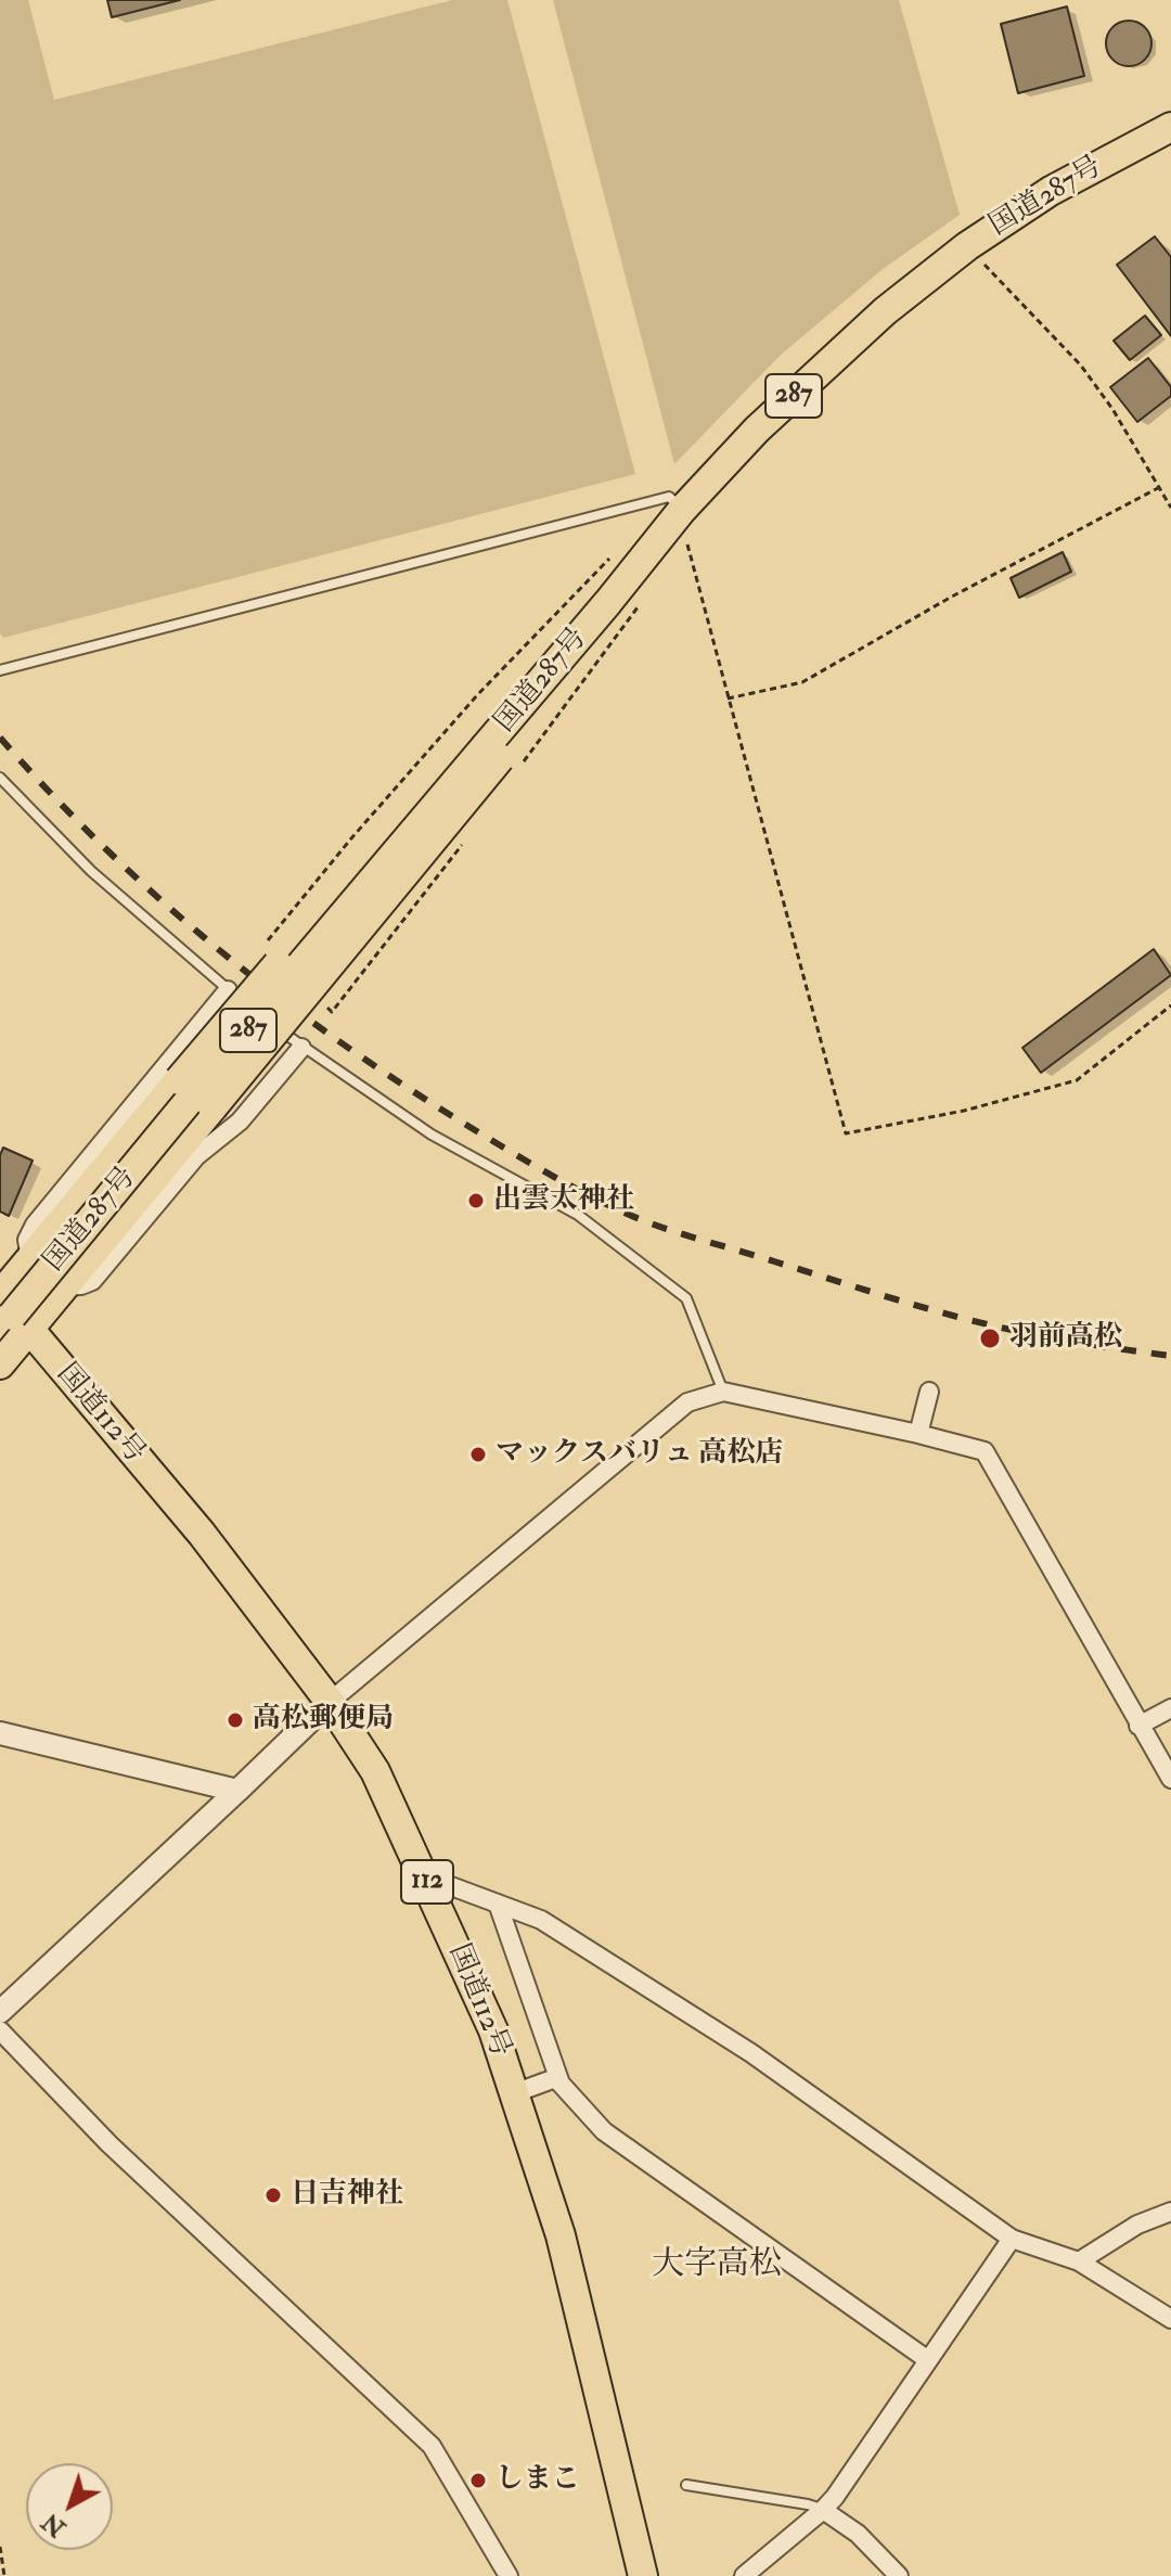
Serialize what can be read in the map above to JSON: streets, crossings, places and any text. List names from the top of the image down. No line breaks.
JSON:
{"streets":{"highway":["国道287号","287","国道112号","112"]},"crossings":[["国道287号","287"],["国道287号","国道112号"],["287","国道112号"]],"districts":["大字高松"],"places":["出雲太神社","羽前高松","マックスバリュ 高松店","高松郵便局","日吉神社","しまこ"],"north":"bottom left"}
